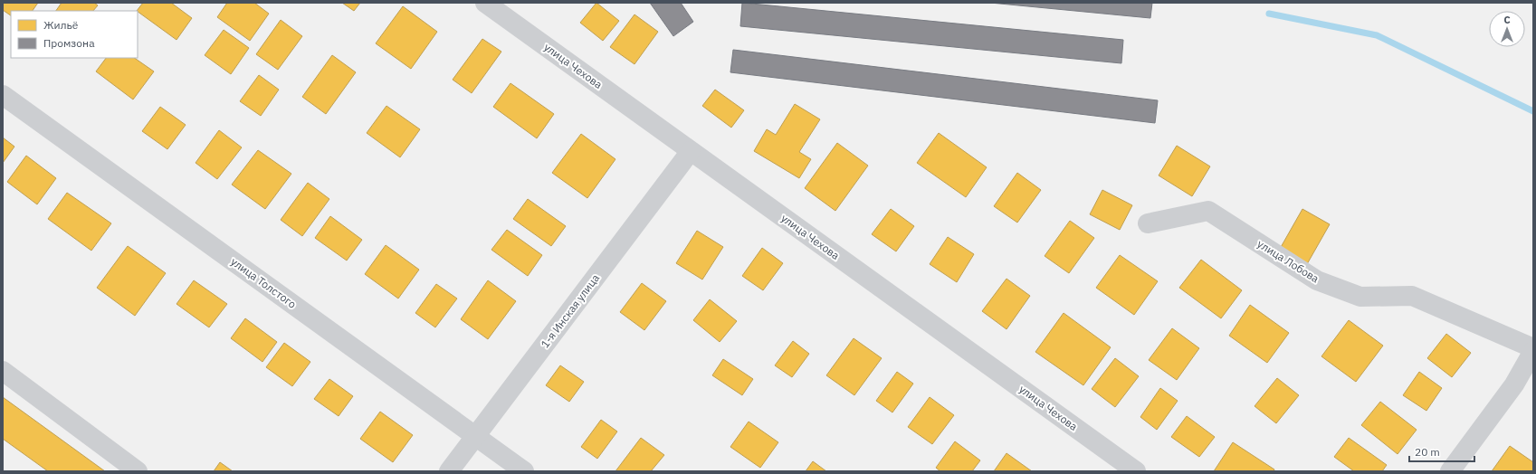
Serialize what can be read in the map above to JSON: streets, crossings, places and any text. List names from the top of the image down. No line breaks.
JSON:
{"streets":{"street":["улица Чехова","улица Лобова","улица Толстого","1-я Инская улица"]},"crossings":[["улица Чехова","1-я Инская улица"],["улица Толстого","1-я Инская улица"]],"legend":["Жильё","Промзона"],"scale_bar":"20 m","north":"top"}
